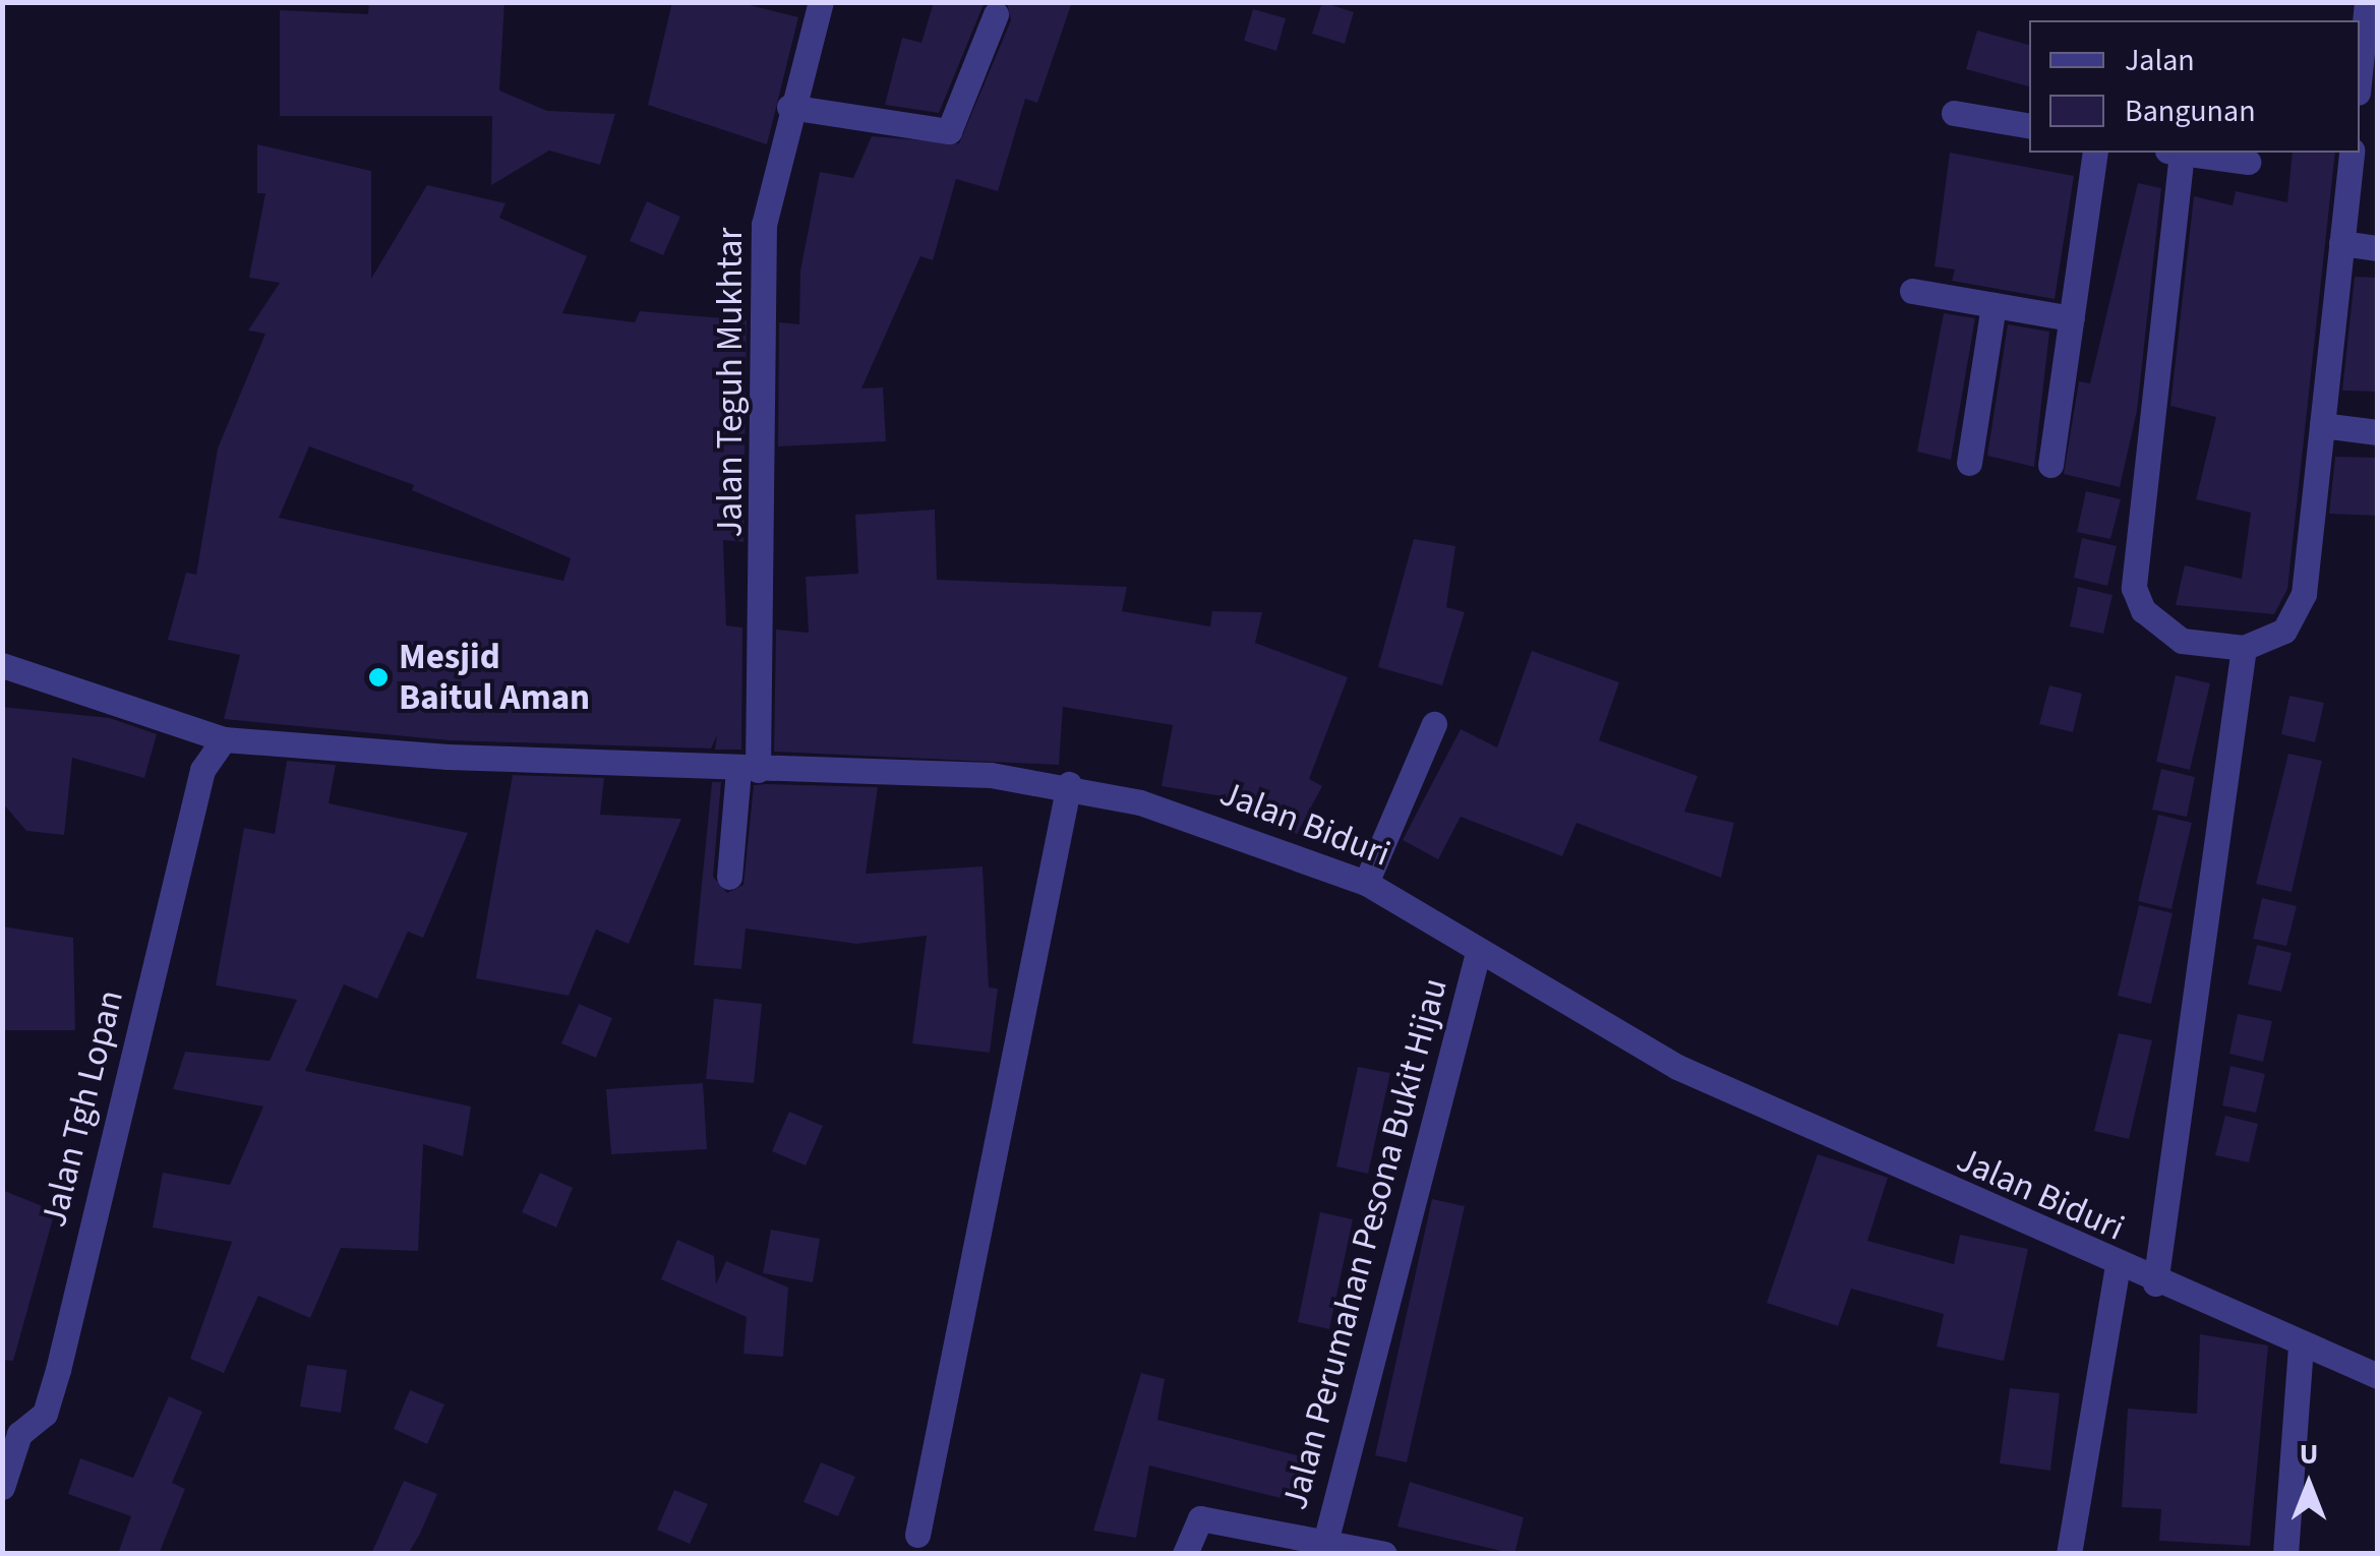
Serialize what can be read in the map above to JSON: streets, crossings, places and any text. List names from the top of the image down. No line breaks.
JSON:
{"streets":{"street":["Jalan Teguh Mukhtar","Jalan Biduri","Jalan Tgh Lopan","Jalan Perumahan Pesona Bukit Hijau"]},"crossings":[["Jalan Teguh Mukhtar","Jalan Biduri"],["Jalan Biduri","Jalan Tgh Lopan"],["Jalan Biduri","Jalan Perumahan Pesona Bukit Hijau"]],"places":["Mesjid Baitul Aman"],"legend":["Jalan","Bangunan"],"north":"top"}
